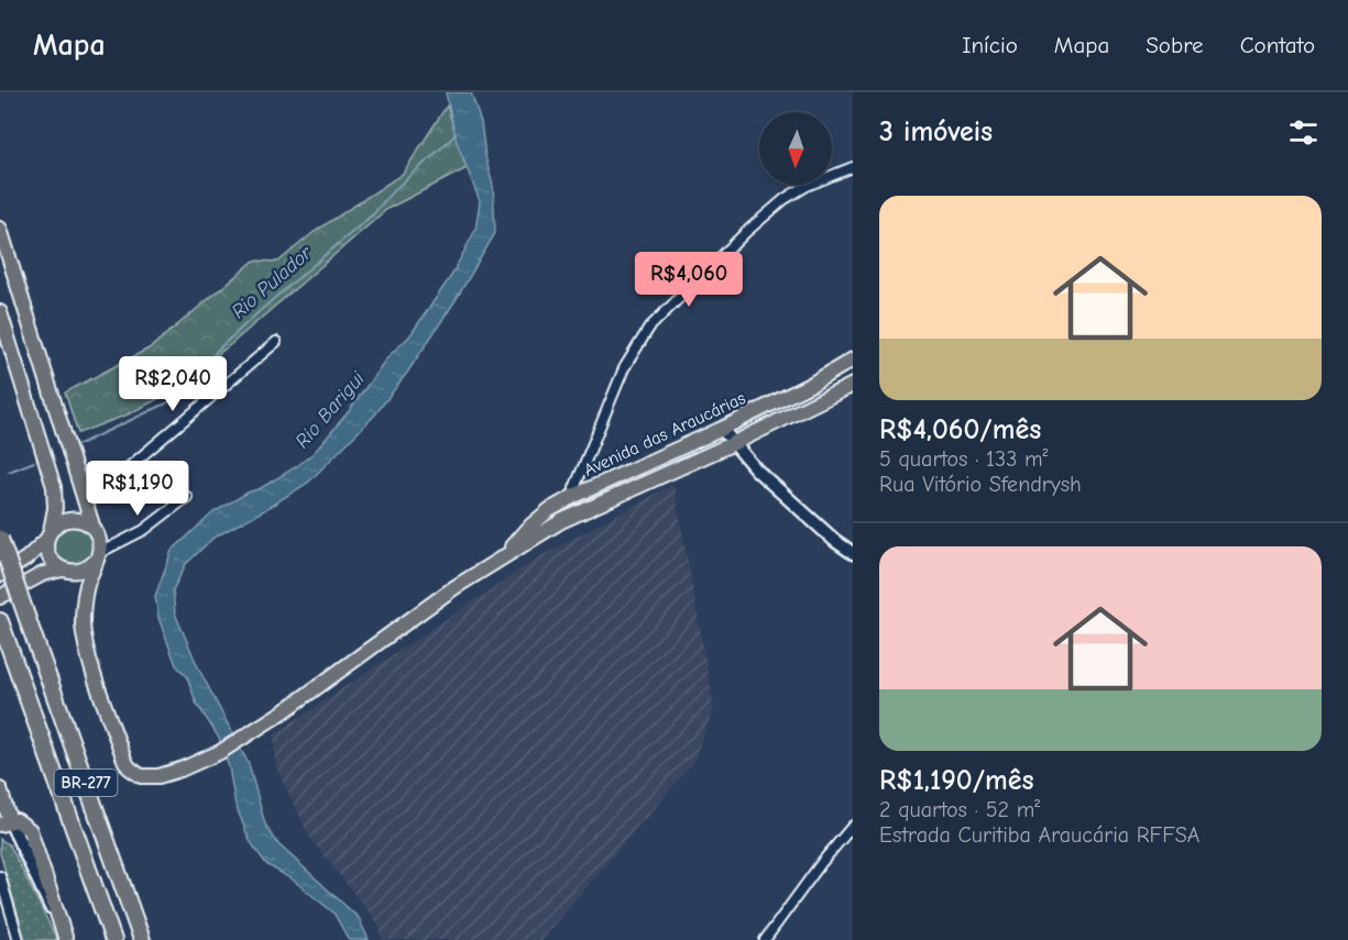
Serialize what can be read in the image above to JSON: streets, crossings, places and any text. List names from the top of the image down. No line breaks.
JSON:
{"streets":{"highway":["BR-277"],"main road":["Avenida das Araucárias"]},"water":["Rio Pulador","Rio Barigui"],"north":"bottom","page":{"header":"Mapa","nav":["Início","Mapa","Sobre","Contato"],"heading":"3 imóveis","list":[{"name":"R$4,060/mês","note":"5 quartos · 133 m² · Rua Vitório Sfendrysh"},{"name":"R$1,190/mês","note":"2 quartos · 52 m² · Estrada Curitiba Araucária RFFSA"}],"price":["R$4,060","R$2,040","R$1,190"]}}
